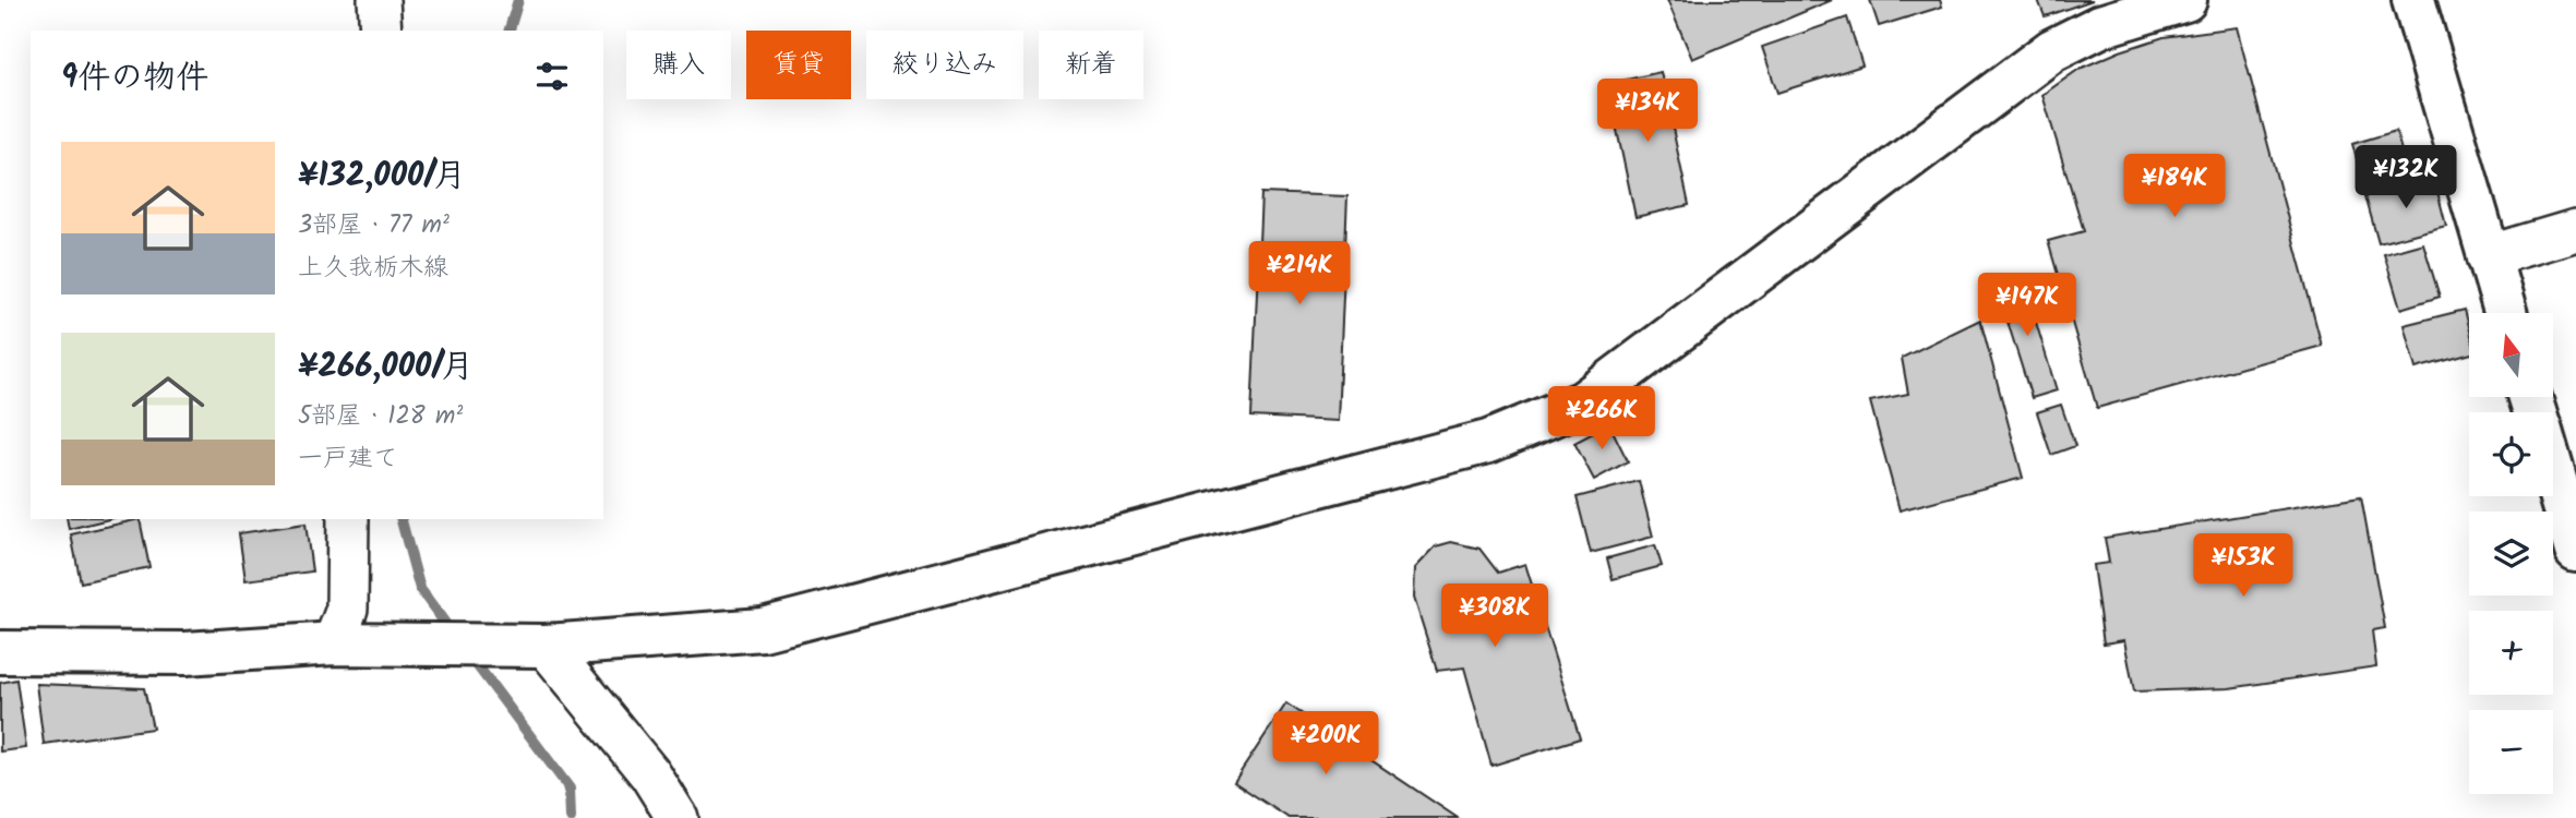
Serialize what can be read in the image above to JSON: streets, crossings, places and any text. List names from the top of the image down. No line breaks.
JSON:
{"north":"top","page":{"chip":["購入","賃貸","絞り込み","新着"],"heading":"9件の物件","price":["¥134K","¥132K","¥184K","¥214K","¥147K","¥266K","¥153K","¥308K","¥200K"],"list":[{"name":"¥132,000/月","note":"3部屋 · 77 m² · 上久我栃木線"},{"name":"¥266,000/月","note":"5部屋 · 128 m² · 一戸建て"}],"map_buttons":["+","−"]}}
